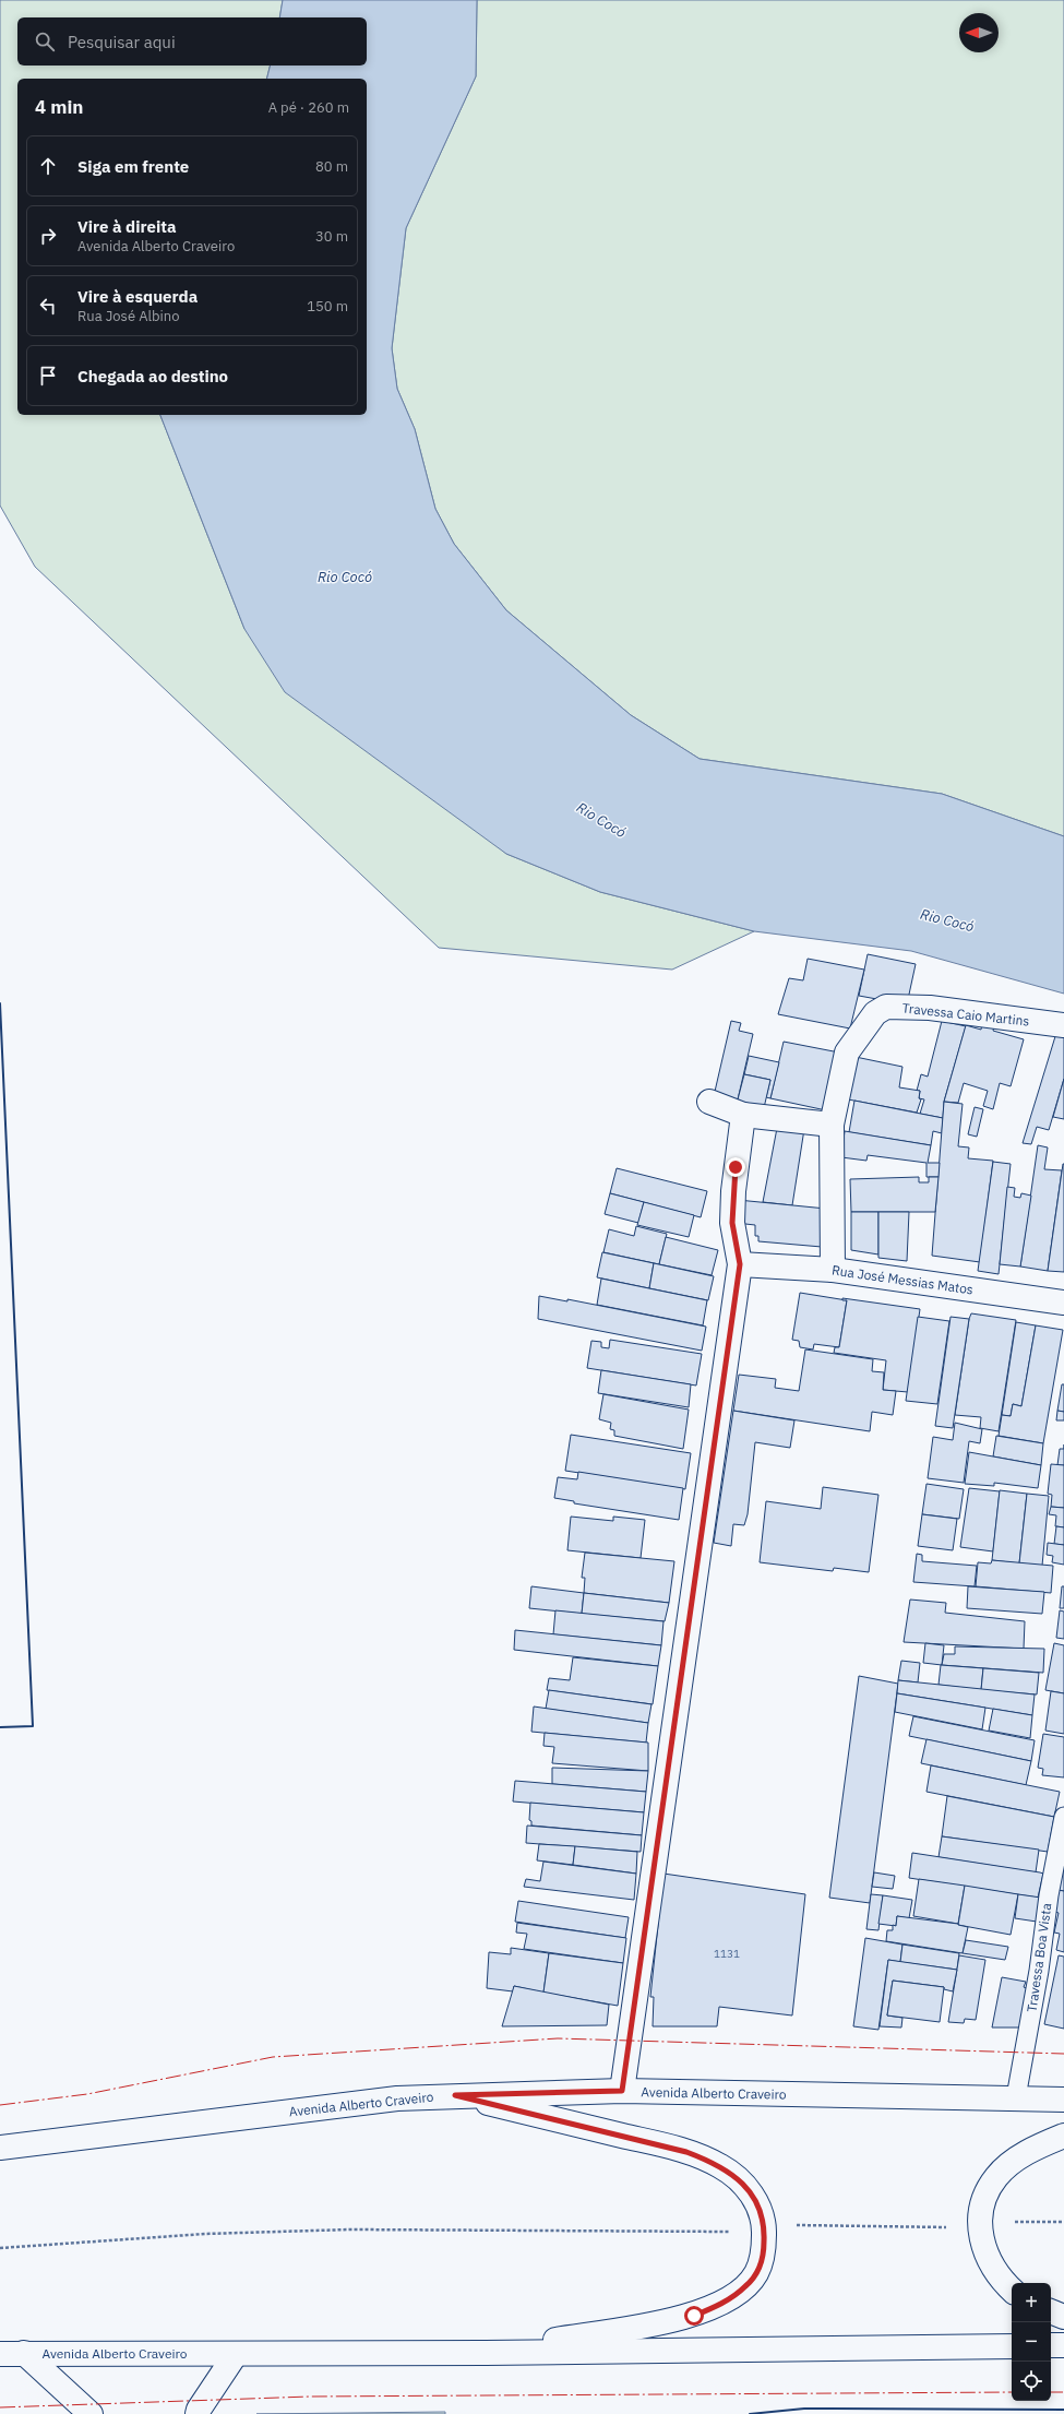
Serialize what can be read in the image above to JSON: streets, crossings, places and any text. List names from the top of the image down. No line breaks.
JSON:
{"streets":{"main road":["Travessa Caio Martins","Rua José Messias Matos","Avenida Alberto Craveiro"],"lane":["Travessa Boa Vista"]},"crossings":[["Travessa Caio Martins","Rua José Messias Matos"],["Travessa Boa Vista","Avenida Alberto Craveiro"]],"water":["Rio Cocó"],"house_numbers":["1131"],"north":"left","page":{"search":"Pesquisar aqui","heading":["4 min","A pé · 260 m"],"list":[["Siga em frente","80 m"],["Vire à direita","Avenida Alberto Craveiro","30 m"],["Vire à esquerda","Rua José Albino","150 m"],"Chegada ao destino"],"map_buttons":["+","−"]}}
